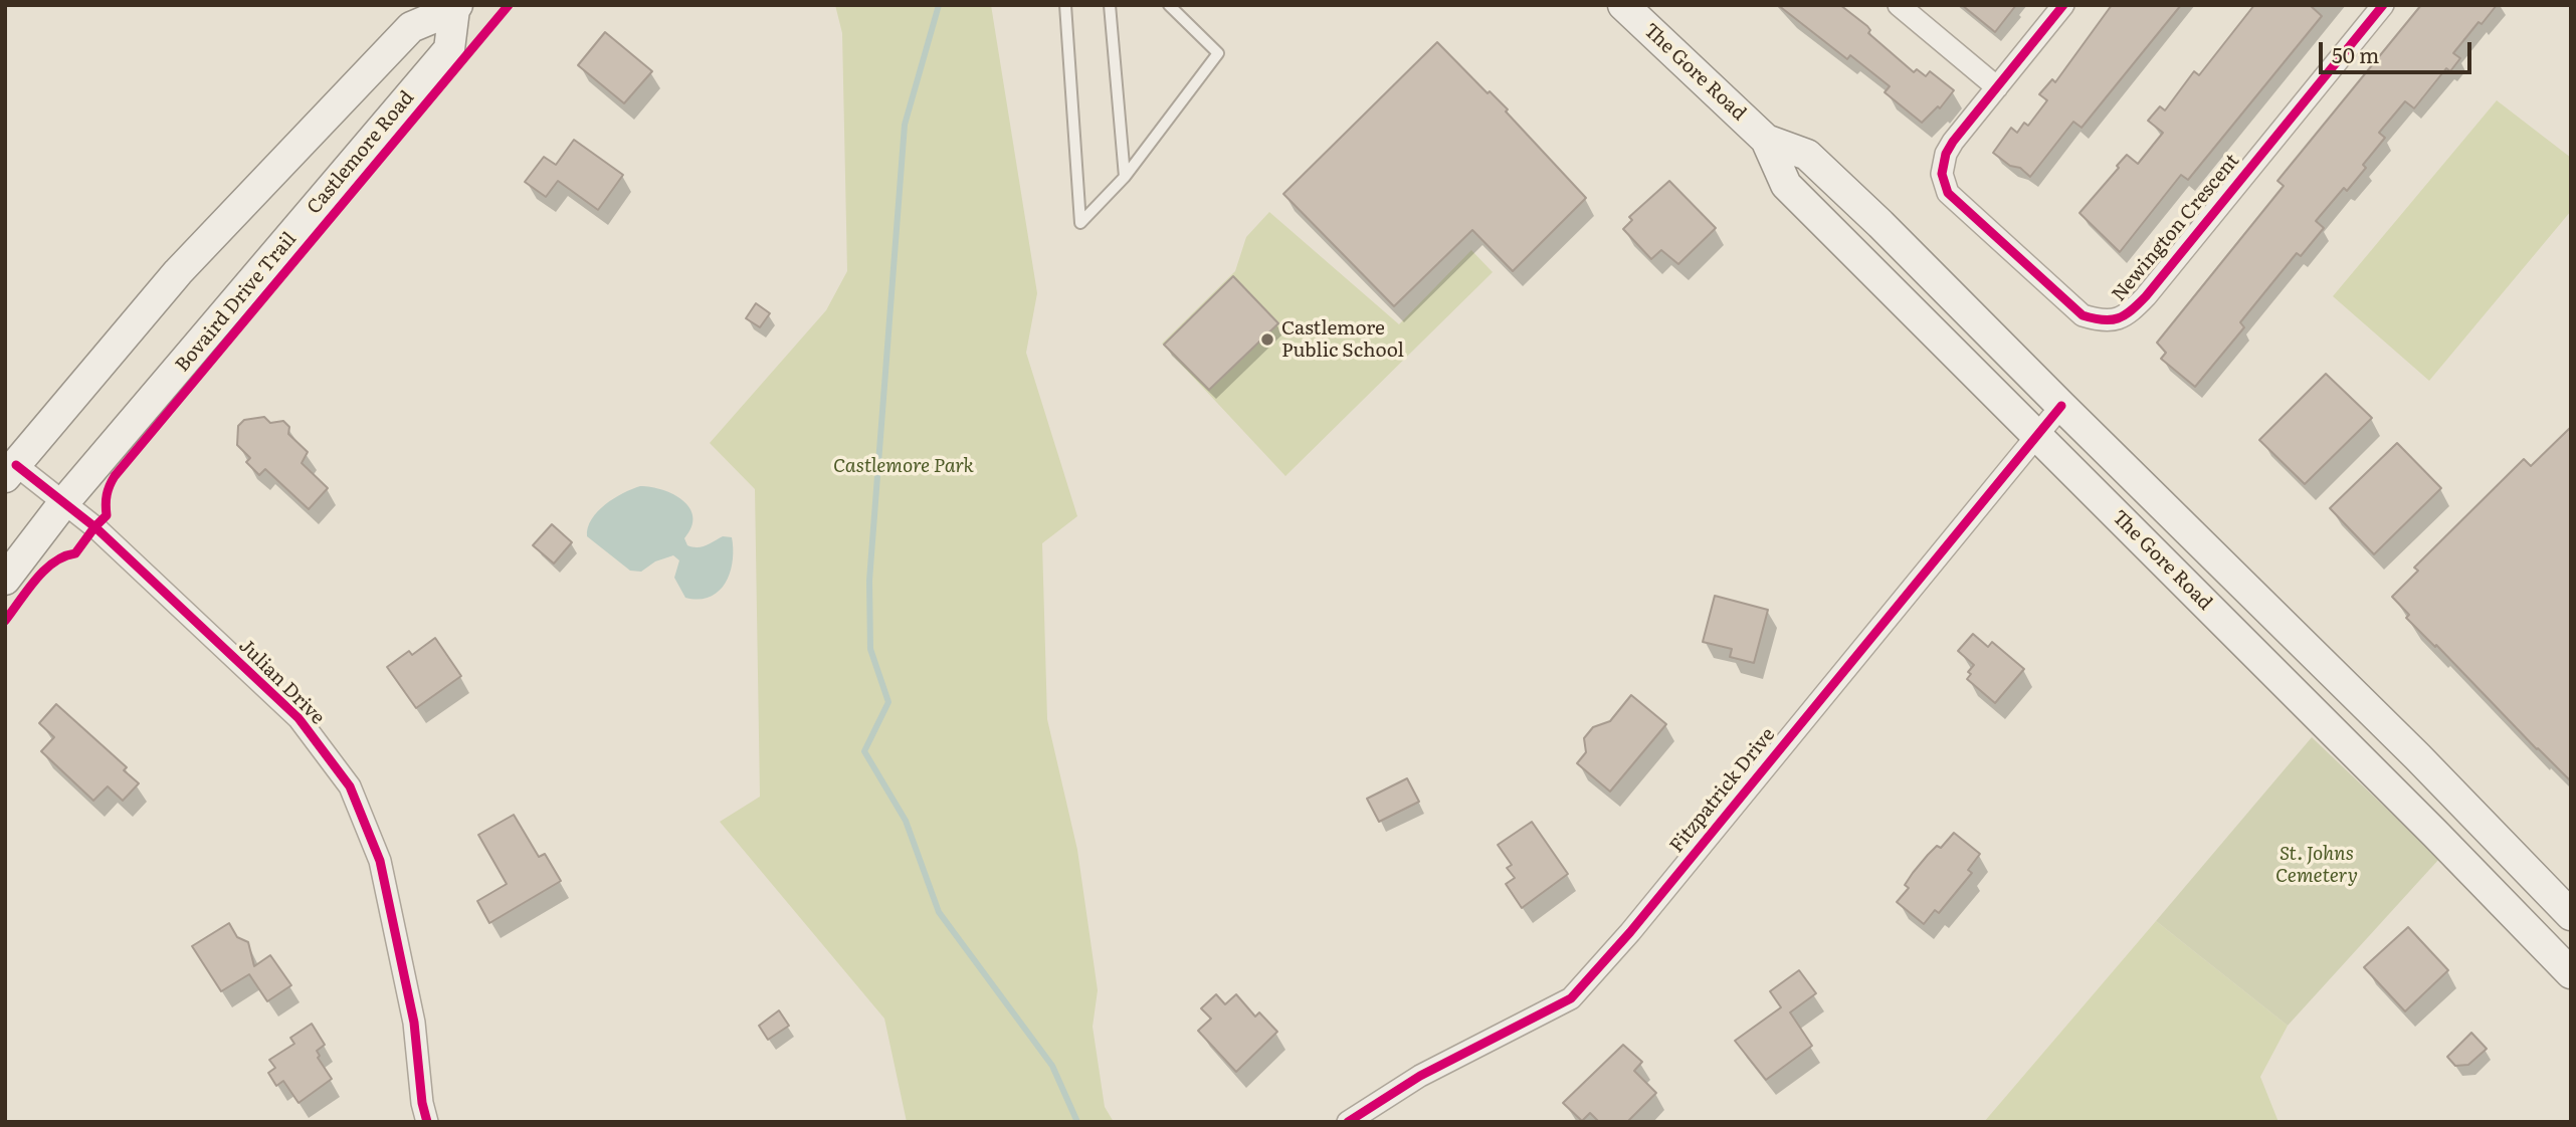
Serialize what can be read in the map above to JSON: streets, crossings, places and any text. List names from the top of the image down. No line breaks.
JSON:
{"streets":{"main road":["The Gore Road","Castlemore Road"],"street":["Newington Crescent","Julian Drive","Fitzpatrick Drive"],"cycle path":["Bovaird Drive Trail"]},"crossings":[["The Gore Road","Fitzpatrick Drive"],["Castlemore Road","Julian Drive"]],"parks":["Castlemore Park","St. Johns Cemetery"],"places":["Castlemore Public School"],"scale_bar":"50 m"}
